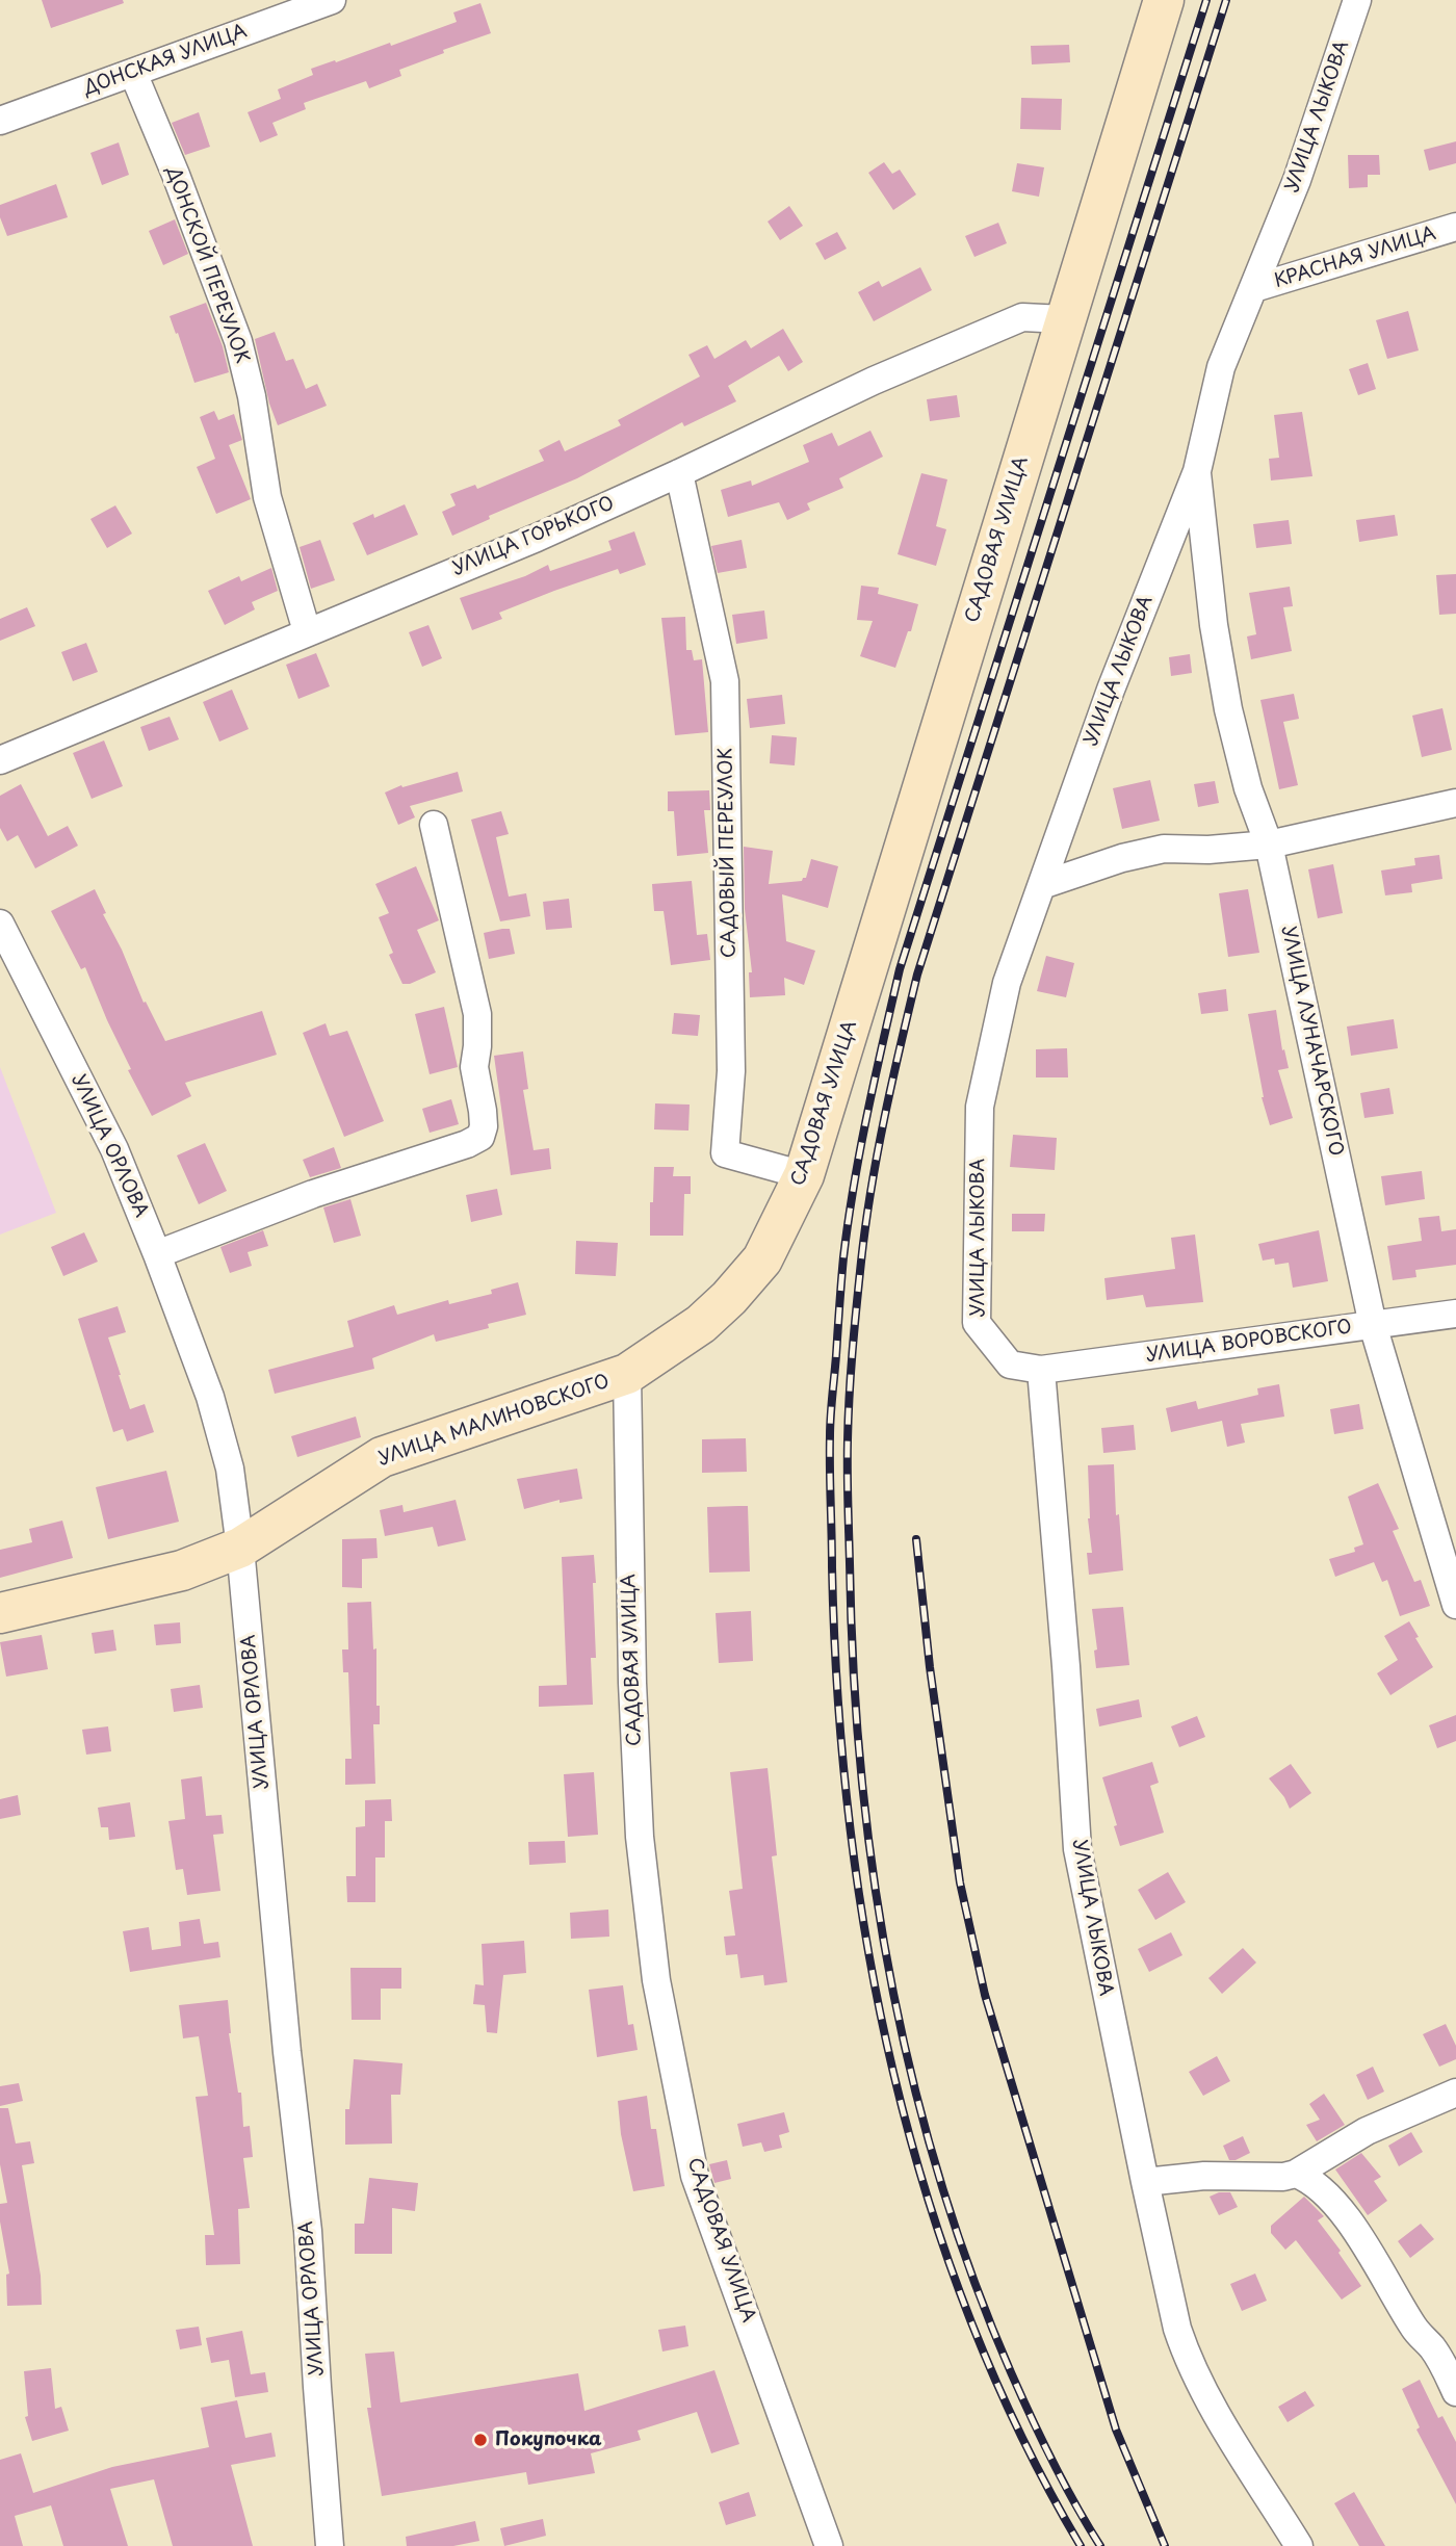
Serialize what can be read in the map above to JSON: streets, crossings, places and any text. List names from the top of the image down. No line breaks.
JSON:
{"streets":{"street":["ДОНСКАЯ УЛИЦА","УЛИЦА ЛЫКОВА","КРАСНАЯ УЛИЦА","ДОНСКОЙ ПЕРЕУЛОК","УЛИЦА ГОРЬКОГО","САДОВАЯ УЛИЦА","САДОВЫЙ ПЕРЕУЛОК","УЛИЦА ЛУНАЧАРСКОГО","УЛИЦА ОРЛОВА","УЛИЦА ВОРОВСКОГО","УЛИЦА МАЛИНОВСКОГО"]},"crossings":[["ДОНСКАЯ УЛИЦА","ДОНСКОЙ ПЕРЕУЛОК"],["УЛИЦА ЛЫКОВА","КРАСНАЯ УЛИЦА"],["УЛИЦА ЛЫКОВА","УЛИЦА ЛУНАЧАРСКОГО"],["УЛИЦА ЛЫКОВА","УЛИЦА ВОРОВСКОГО"],["ДОНСКОЙ ПЕРЕУЛОК","УЛИЦА ГОРЬКОГО"],["УЛИЦА ГОРЬКОГО","САДОВАЯ УЛИЦА"],["УЛИЦА ГОРЬКОГО","САДОВЫЙ ПЕРЕУЛОК"],["САДОВАЯ УЛИЦА","САДОВЫЙ ПЕРЕУЛОК"],["САДОВАЯ УЛИЦА","УЛИЦА МАЛИНОВСКОГО"],["УЛИЦА ЛУНАЧАРСКОГО","УЛИЦА ВОРОВСКОГО"],["УЛИЦА ОРЛОВА","УЛИЦА МАЛИНОВСКОГО"]],"places":["Покупочка"]}
